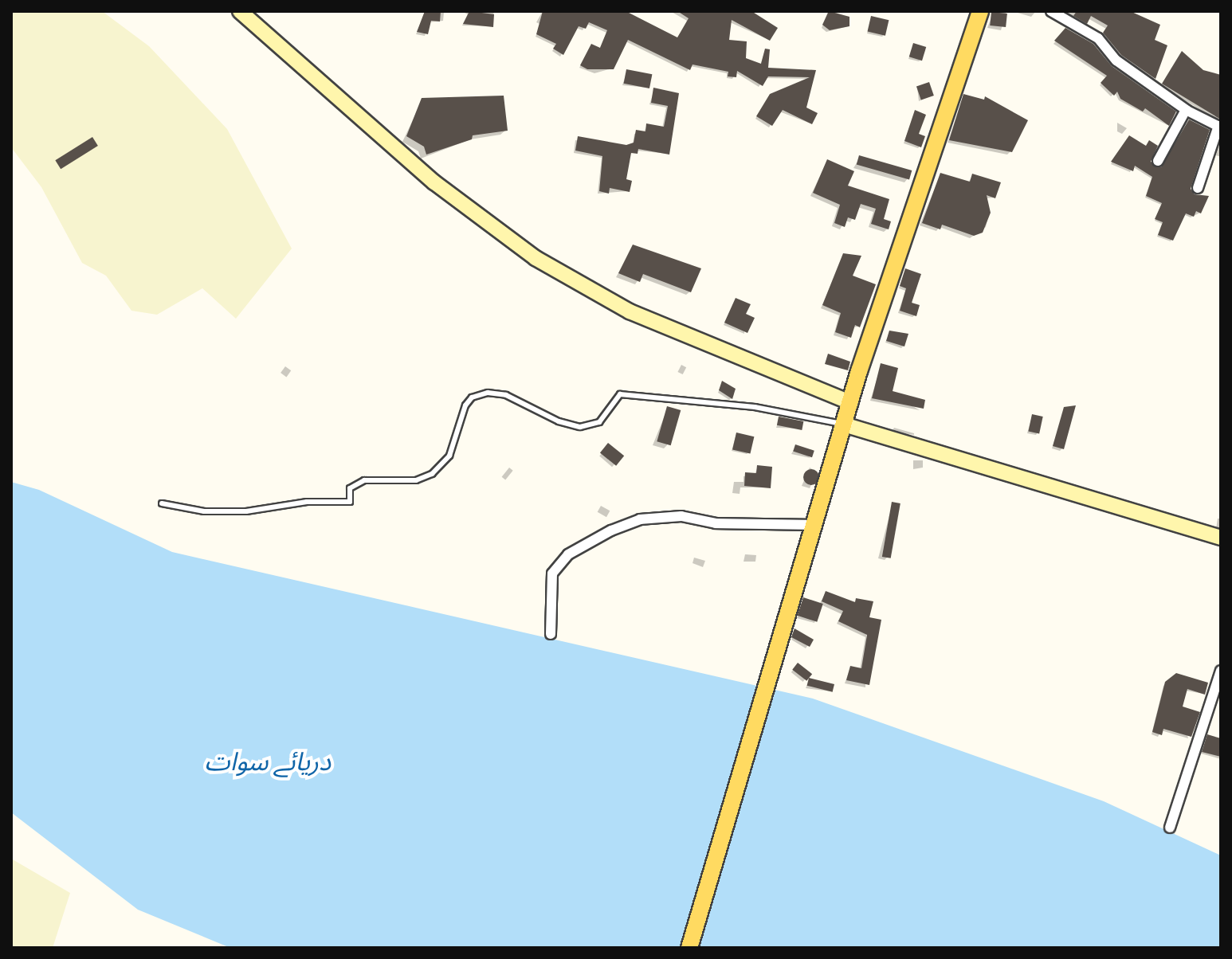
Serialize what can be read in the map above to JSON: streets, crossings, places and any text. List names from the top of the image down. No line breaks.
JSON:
{"water":["دریائے سوات"]}
